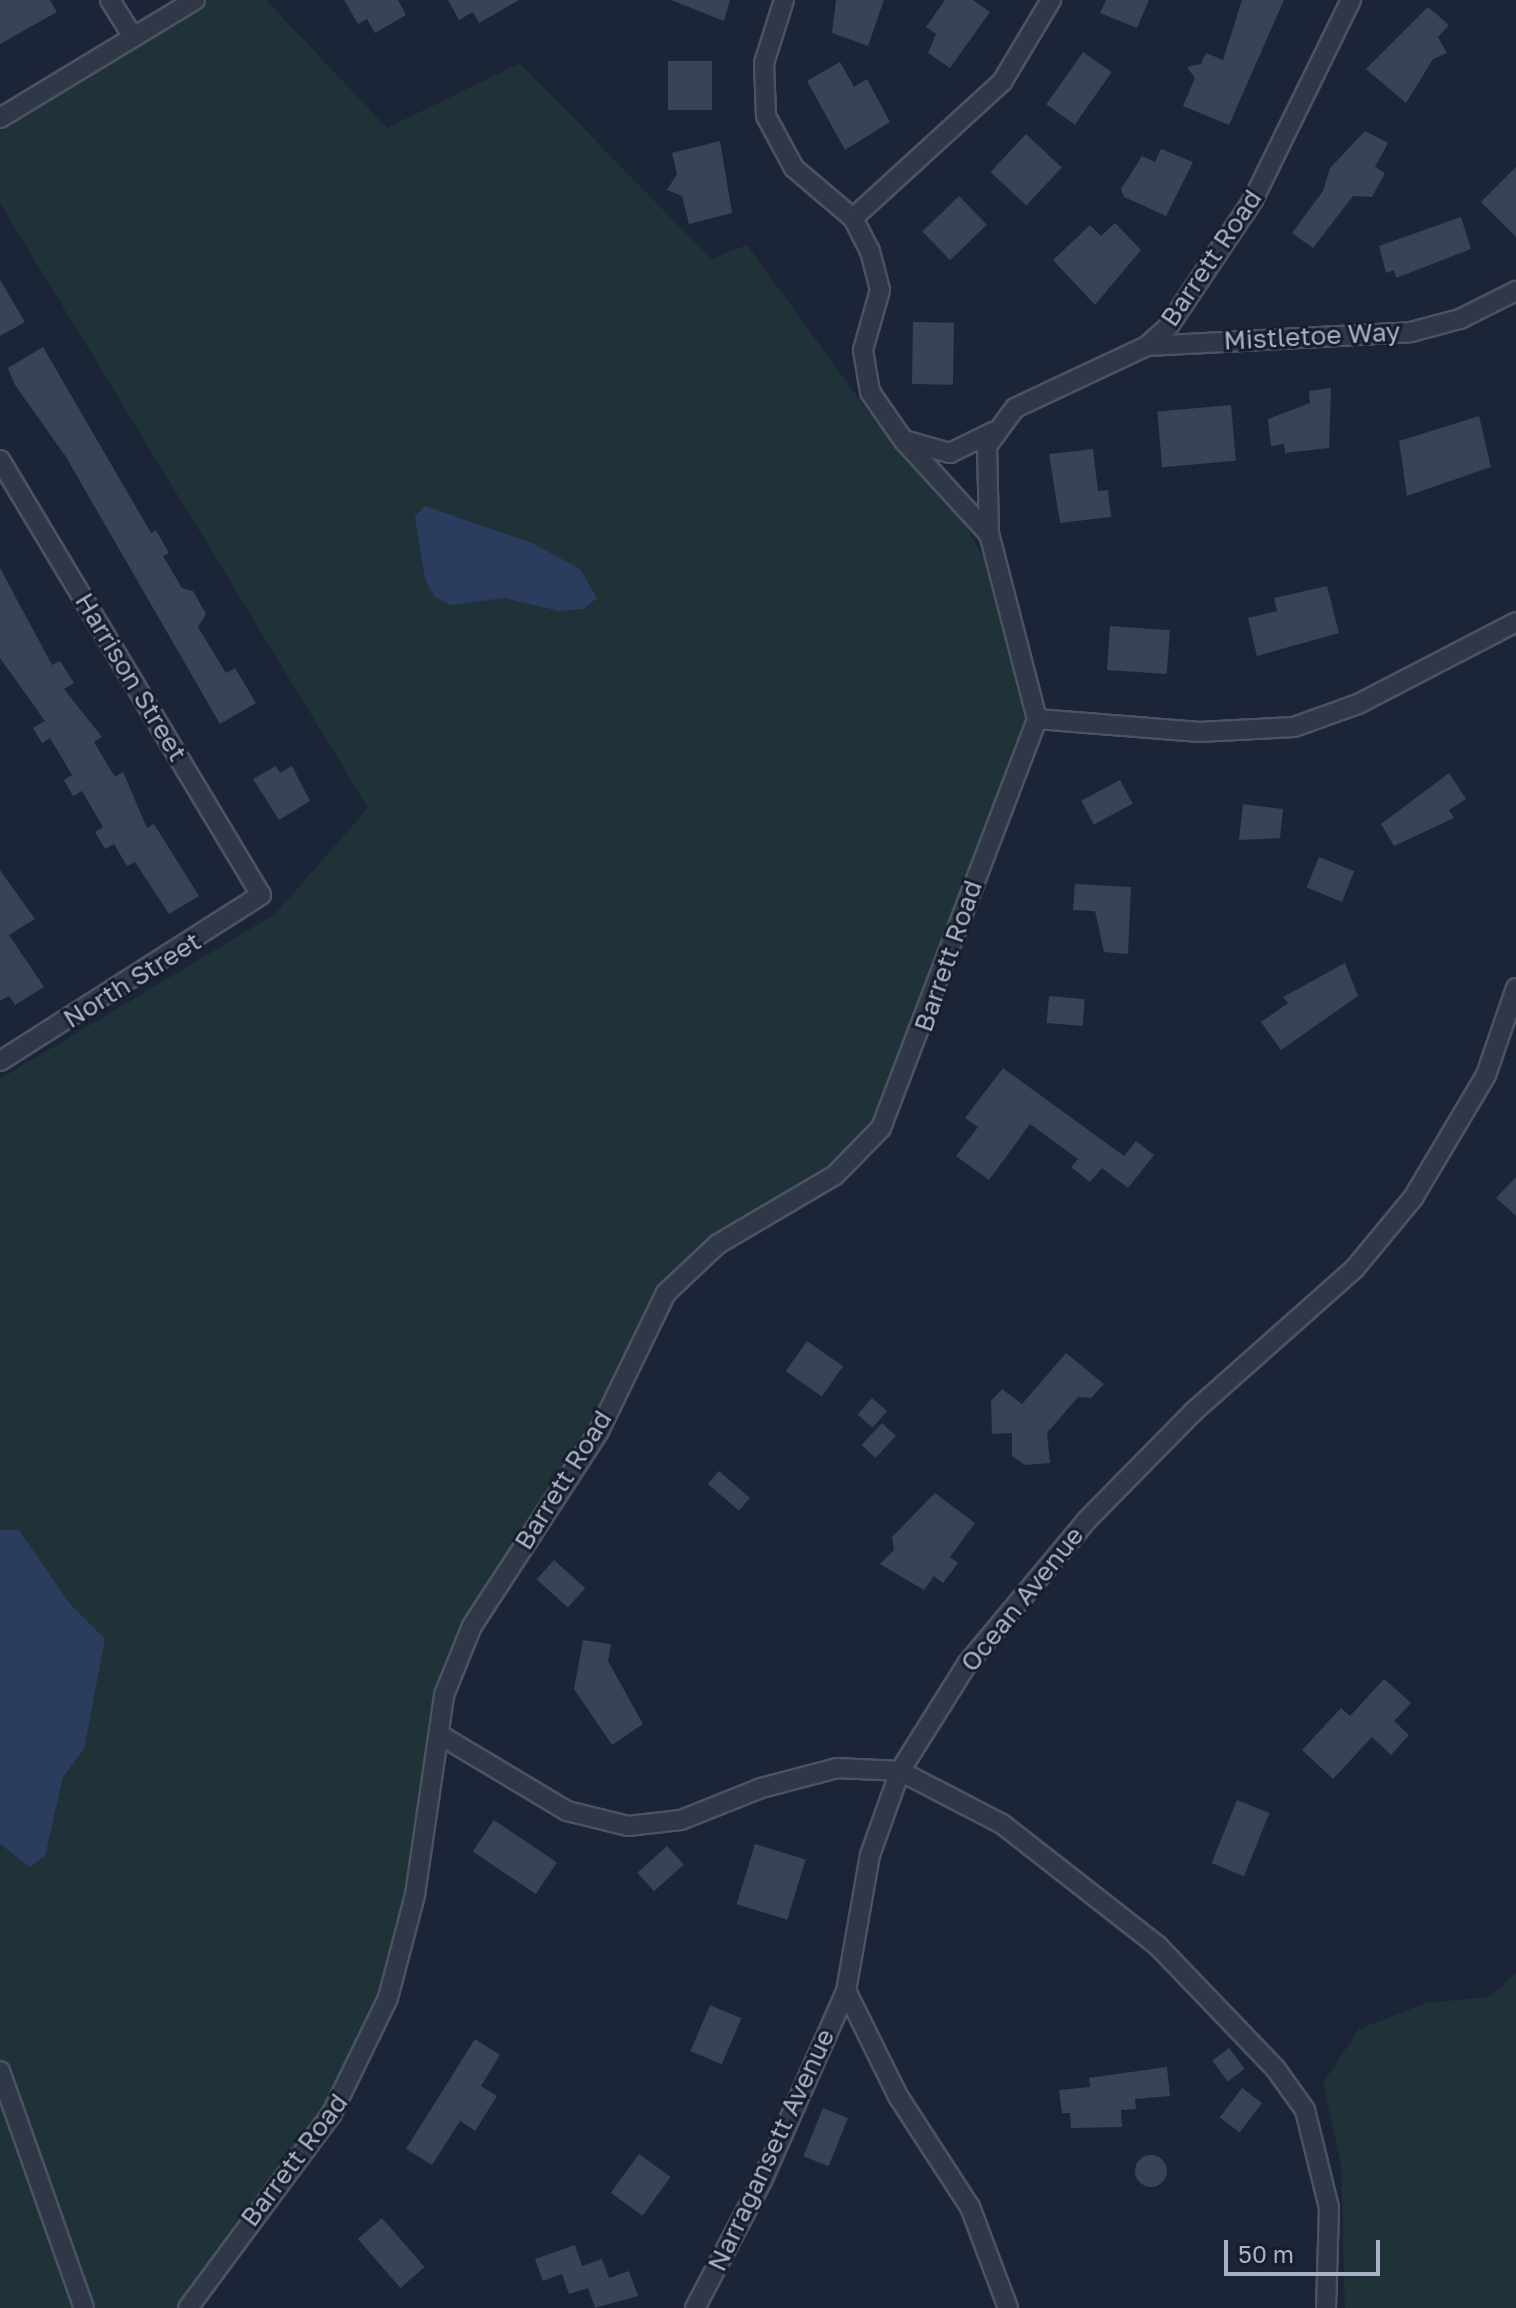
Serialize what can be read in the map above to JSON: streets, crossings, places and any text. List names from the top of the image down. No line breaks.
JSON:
{"streets":{"street":["Barrett Road","Mistletoe Way","Harrison Street","North Street","Ocean Avenue","Narragansett Avenue"]},"crossings":[["Barrett Road","Mistletoe Way"],["Harrison Street","North Street"],["Ocean Avenue","Narragansett Avenue"]],"scale_bar":"50 m"}
